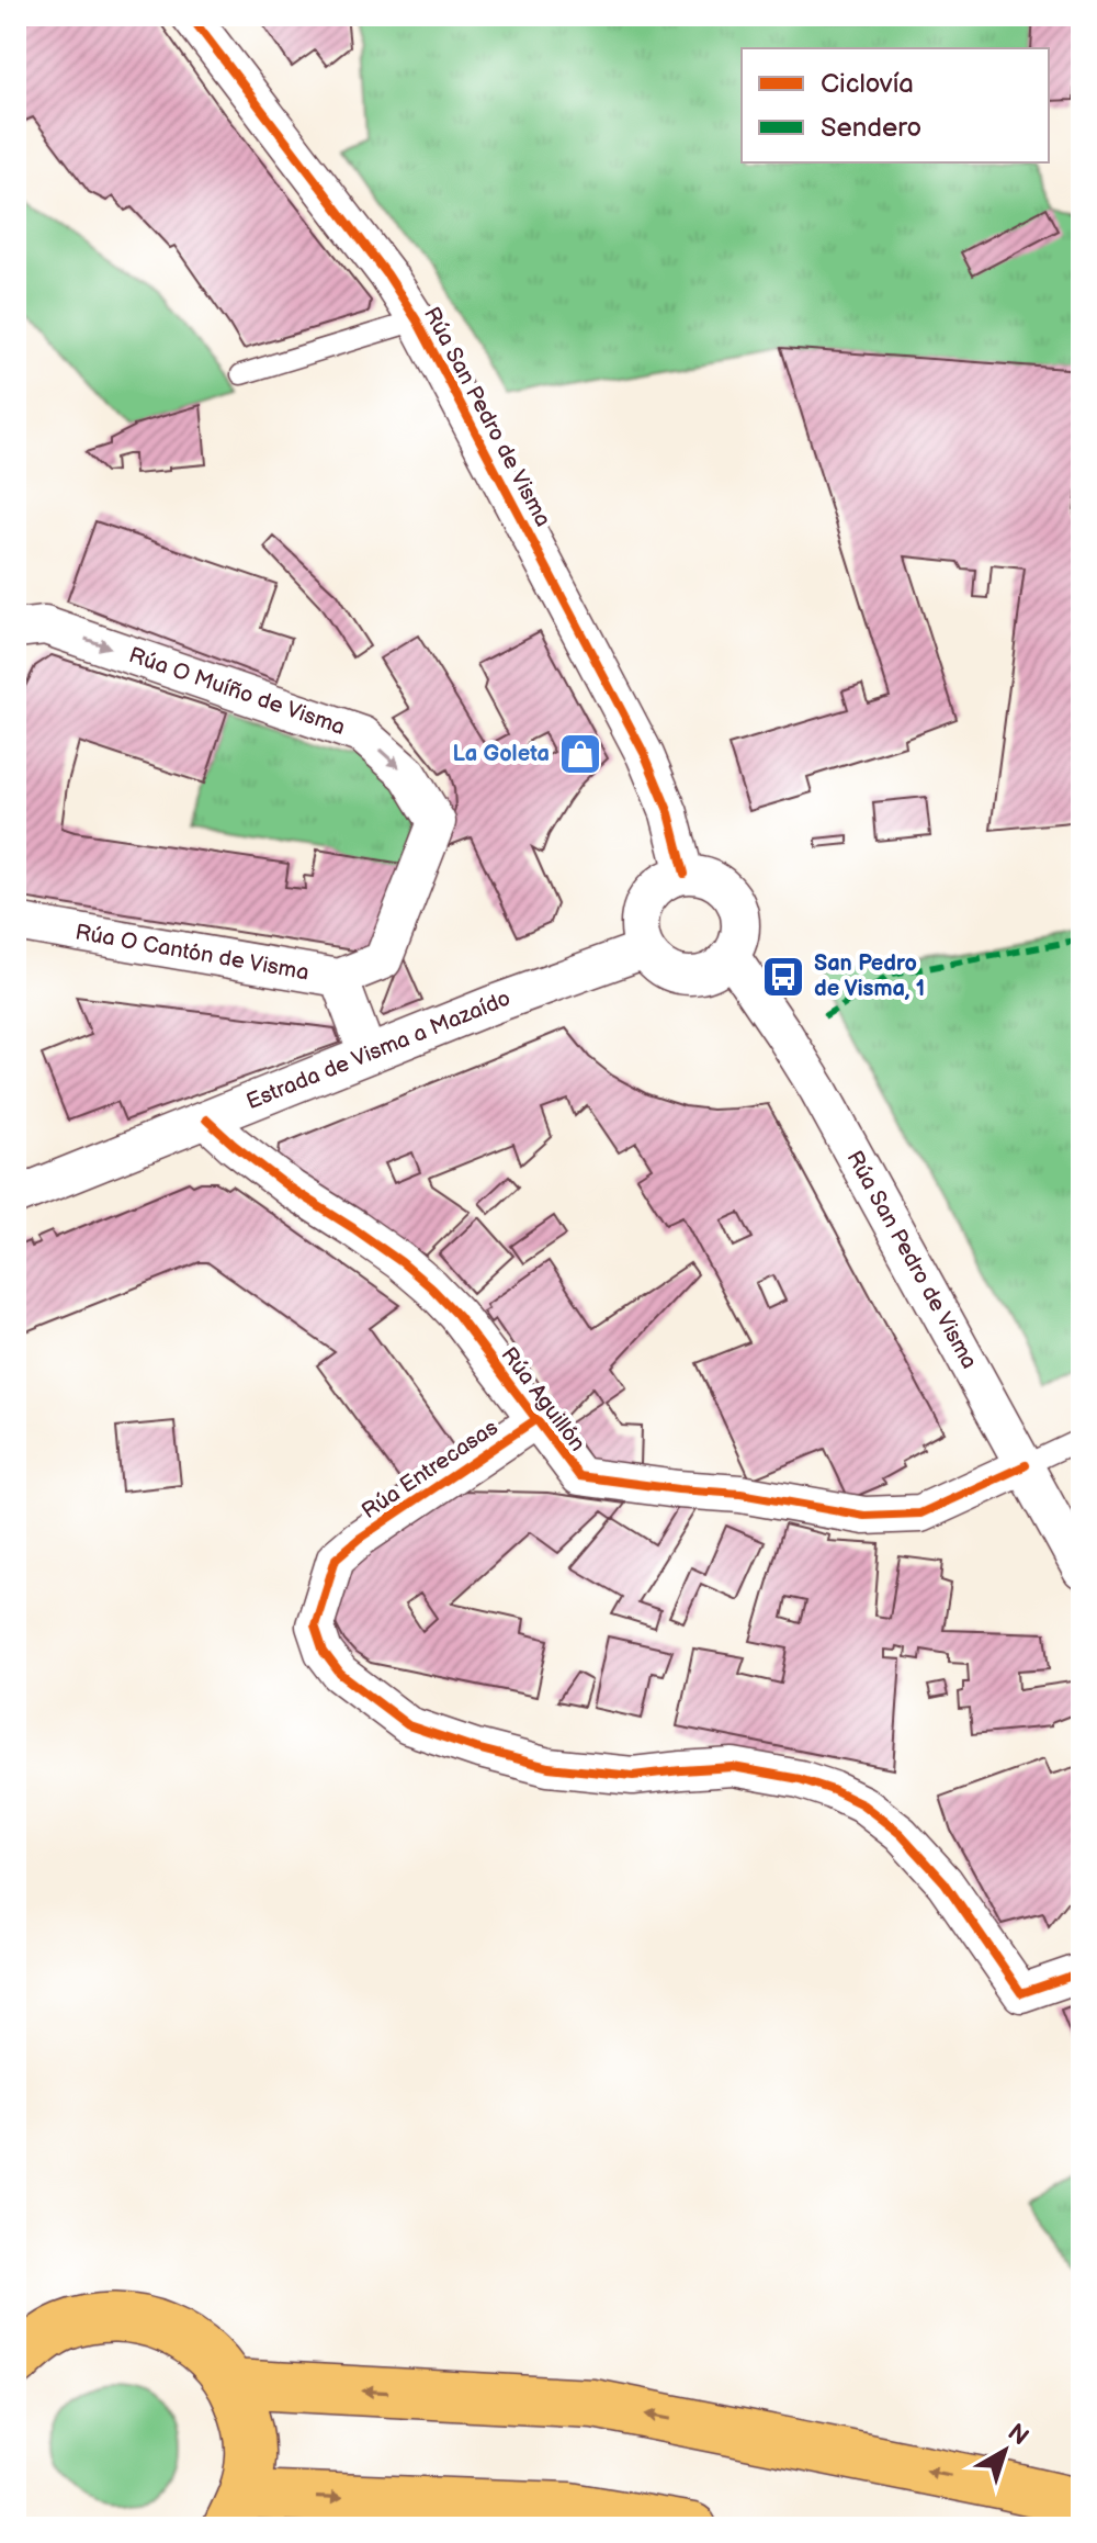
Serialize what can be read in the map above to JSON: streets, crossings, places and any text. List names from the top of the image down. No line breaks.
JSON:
{"streets":{"street":["Rúa San Pedro de Visma","Rúa O Muíño de Visma","Rúa O Cantón de Visma","Estrada de Visma a Mazaído","Rúa Aguillón","Rúa Entrecasas"]},"crossings":[["Rúa San Pedro de Visma","Estrada de Visma a Mazaído"],["Rúa San Pedro de Visma","Rúa Aguillón"],["Rúa O Muíño de Visma","Rúa O Cantón de Visma"],["Rúa O Cantón de Visma","Estrada de Visma a Mazaído"],["Estrada de Visma a Mazaído","Rúa Aguillón"],["Rúa Aguillón","Rúa Entrecasas"]],"places":{"shop":["La Goleta"],"bus stop":["San Pedro de Visma, 1"]},"legend":["Ciclovía","Sendero"],"north":"top right"}
